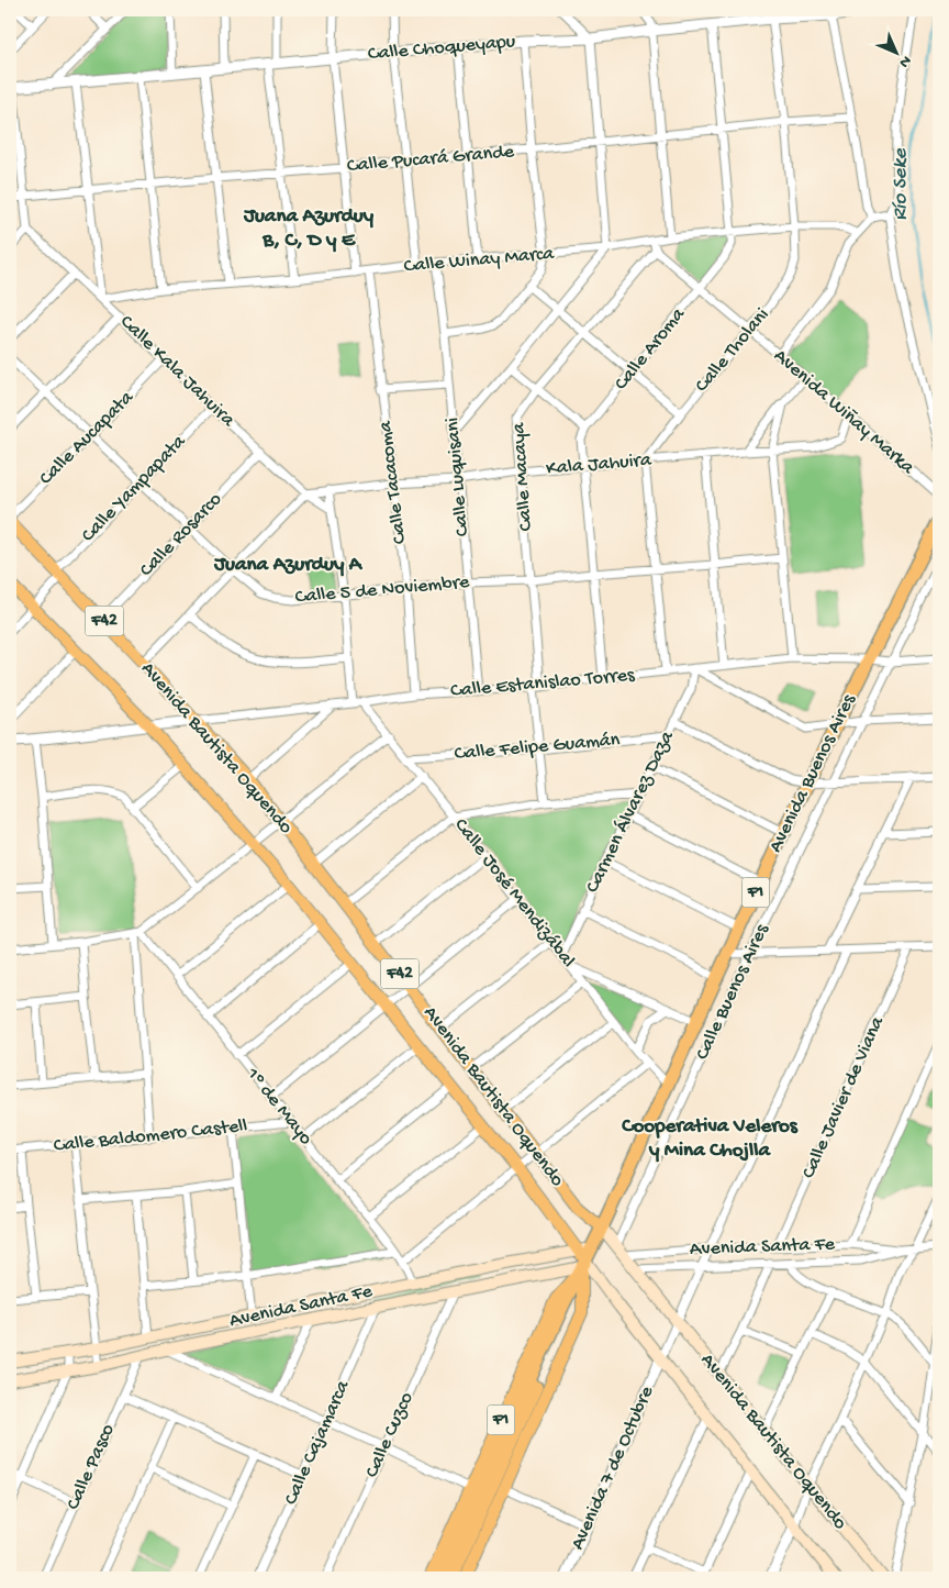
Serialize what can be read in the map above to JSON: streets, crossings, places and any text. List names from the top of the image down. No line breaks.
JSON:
{"streets":{"highway":["Avenida Buenos Aires","F1"],"main road":["F42","Avenida Bautista Oquendo","Avenida Santa Fe"],"street":["Calle Choqueyapu","Calle Pucará Grande","Calle Winay Marca","Calle Aroma","Calle Tholani","Calle Kala Jahuira","Avenida Wiñay Marka","Calle Aucapata","Kala Jahuira","Calle Luquisani","Calle Macaya","Calle Tacacoma","Calle Yampapata","Calle Rosarco","Calle 5 de Noviembre","Calle Estanislao Torres","Calle Felipe Guamán","Carmen Álvarez Daza","Calle José Mendizábal","Calle Buenos Aires","Calle Javier de Viana","1º de Mayo","Calle Baldomero Castell","Calle Cuzco","Calle Cajamarca","Calle Pasco","Avenida 7 de Octubre"]},"crossings":[["Calle Choqueyapu","Calle Aroma"],["Calle Choqueyapu","Calle Tholani"],["Calle Pucará Grande","Calle Aroma"],["Calle Pucará Grande","Calle Tholani"],["Calle Winay Marca","Calle Aroma"],["Calle Winay Marca","Calle Tholani"],["Calle Winay Marca","Calle Kala Jahuira"],["Calle Winay Marca","Calle Luquisani"],["Calle Winay Marca","Calle Tacacoma"],["Calle Aroma","Avenida Wiñay Marka"],["Calle Tholani","Avenida Wiñay Marka"],["Calle Tholani","Kala Jahuira"],["Calle Kala Jahuira","Calle Aucapata"],["Calle Kala Jahuira","Kala Jahuira"],["Calle Kala Jahuira","Calle Yampapata"],["Calle Kala Jahuira","Calle Rosarco"],["Avenida Wiñay Marka","Kala Jahuira"],["Avenida Wiñay Marka","Calle Macaya"],["Calle Aucapata","Calle 5 de Noviembre"],["Kala Jahuira","Calle Luquisani"],["Kala Jahuira","Calle Macaya"],["Kala Jahuira","Calle Tacacoma"],["Calle Luquisani","Calle 5 de Noviembre"],["Calle Luquisani","Calle Estanislao Torres"],["Calle Macaya","Calle 5 de Noviembre"],["Calle Macaya","Calle Estanislao Torres"],["Calle Macaya","Calle Felipe Guamán"],["Calle Tacacoma","Calle 5 de Noviembre"],["Calle Tacacoma","Calle Estanislao Torres"],["Calle Yampapata","Calle 5 de Noviembre"],["Calle Yampapata","Avenida Bautista Oquendo"],["Calle Rosarco","Calle 5 de Noviembre"],["Calle Rosarco","Avenida Bautista Oquendo"],["Calle Estanislao Torres","Avenida Bautista Oquendo"],["Calle Estanislao Torres","Avenida Buenos Aires"],["Calle Estanislao Torres","Carmen Álvarez Daza"],["Calle Estanislao Torres","Calle José Mendizábal"],["Calle Estanislao Torres","Calle Buenos Aires"],["Calle Felipe Guamán","Carmen Álvarez Daza"],["Calle Felipe Guamán","Calle José Mendizábal"],["Avenida Bautista Oquendo","Avenida Buenos Aires"],["Avenida Bautista Oquendo","Calle Buenos Aires"],["Avenida Bautista Oquendo","Avenida Santa Fe"],["Avenida Bautista Oquendo","Avenida 7 de Octubre"],["Avenida Buenos Aires","Calle José Mendizábal"],["Avenida Buenos Aires","Avenida Santa Fe"],["Carmen Álvarez Daza","Calle José Mendizábal"],["Calle Buenos Aires","Avenida Santa Fe"],["Calle Javier de Viana","Avenida Santa Fe"],["1º de Mayo","Calle Baldomero Castell"],["1º de Mayo","Avenida Santa Fe"],["Avenida Santa Fe","Calle Cuzco"],["Avenida Santa Fe","Calle Cajamarca"],["Avenida Santa Fe","Calle Pasco"]],"districts":["Juana Azurduy B, C, D y E","Juana Azurduy A","Cooperativa Veleros y Mina Chojlla"],"water":["Río Seke"],"north":"bottom right"}
